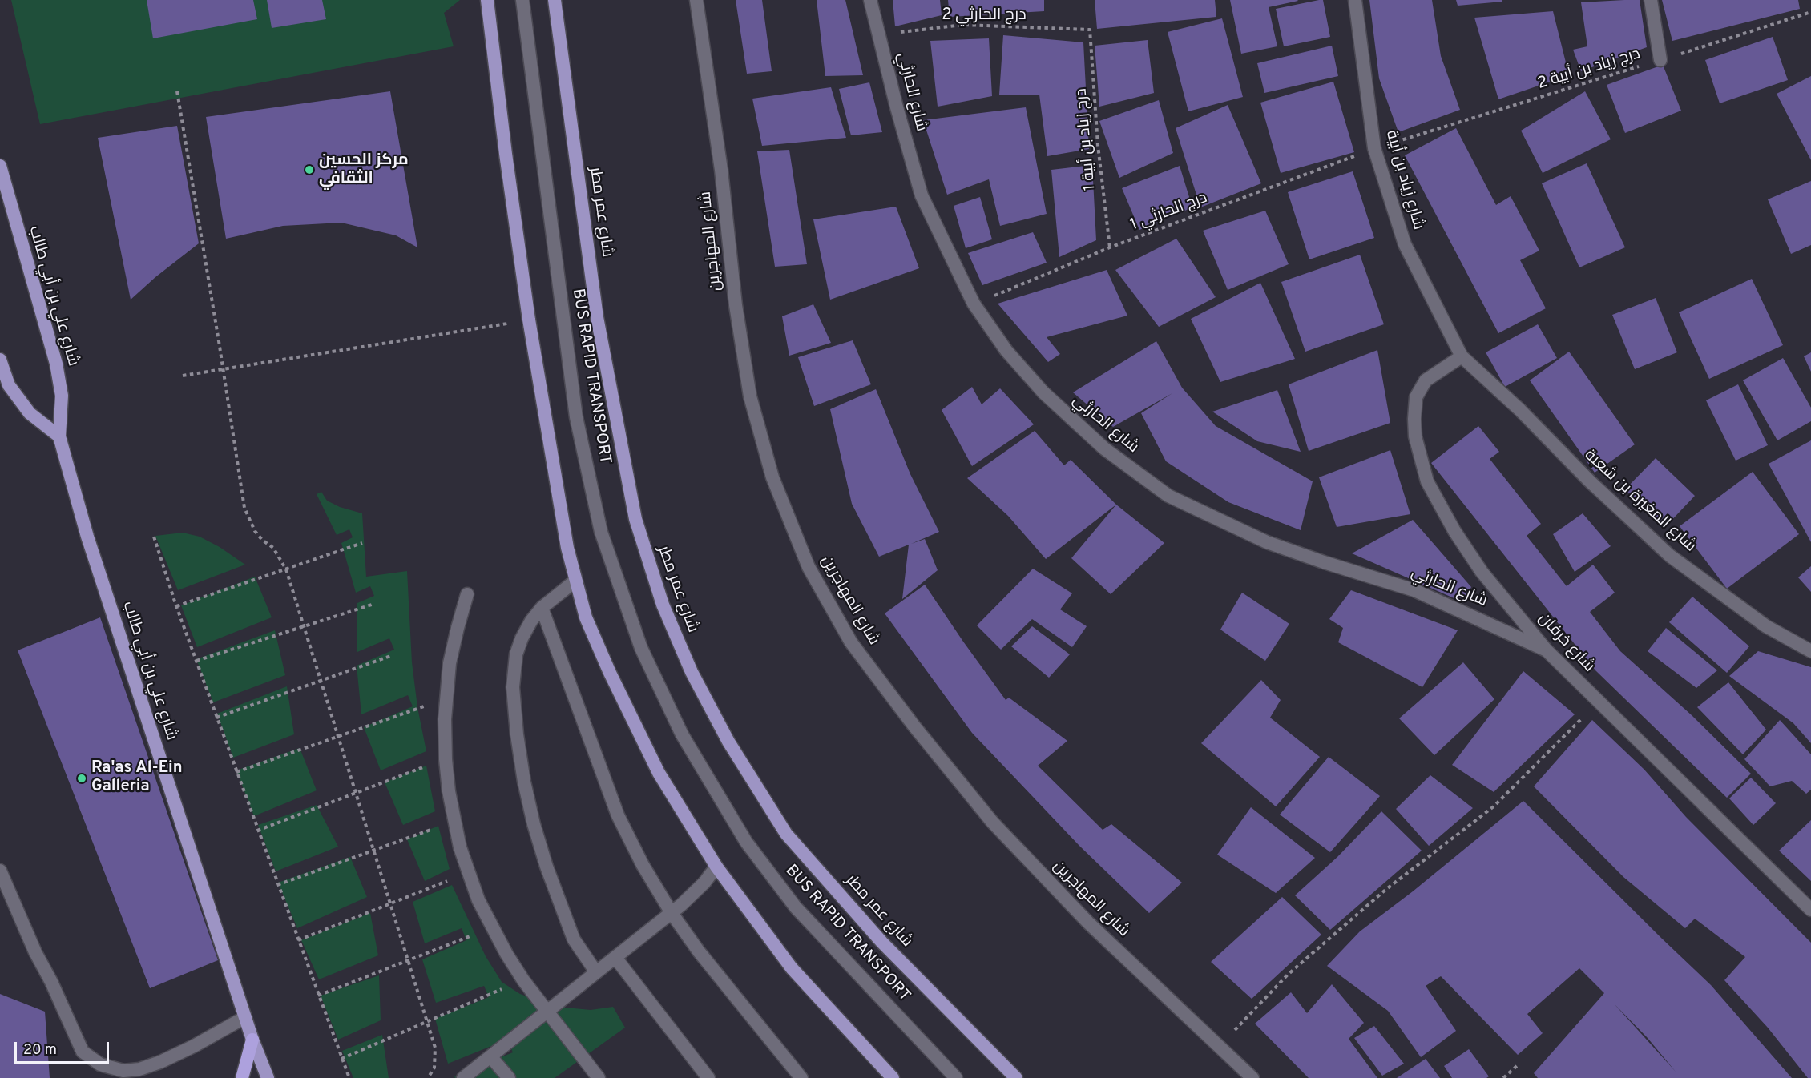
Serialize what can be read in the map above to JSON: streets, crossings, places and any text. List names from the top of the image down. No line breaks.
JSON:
{"streets":{"main road":["شارع عمر مطر","شارع علي بن أبي طالب"],"street":["شارع الحارثي","شارع زياد بن أبية","شارع المهاجرين","BUS RAPID TRANSPORT","شارع المغيرة بن شعبة","شارع خرفان"],"path":["درج الحارثي 2","درج زياد بن أبية 2","درج زياد بن أبية 1","درج الحارثي 1"]},"crossings":[["درج الحارثي 2","شارع الحارثي"],["درج الحارثي 2","درج زياد بن أبية 1"],["درج زياد بن أبية 2","شارع زياد بن أبية"],["درج زياد بن أبية 2","درج الحارثي 1"],["شارع الحارثي","درج الحارثي 1"],["شارع الحارثي","شارع خرفان"],["درج زياد بن أبية 1","درج الحارثي 1"],["شارع زياد بن أبية","درج الحارثي 1"],["شارع زياد بن أبية","شارع المغيرة بن شعبة"],["شارع زياد بن أبية","شارع خرفان"],["شارع المغيرة بن شعبة","شارع خرفان"]],"places":["مركز الحسين الثقافي","Ra'as Al-Ein Galleria"],"scale_bar":"20 m"}
